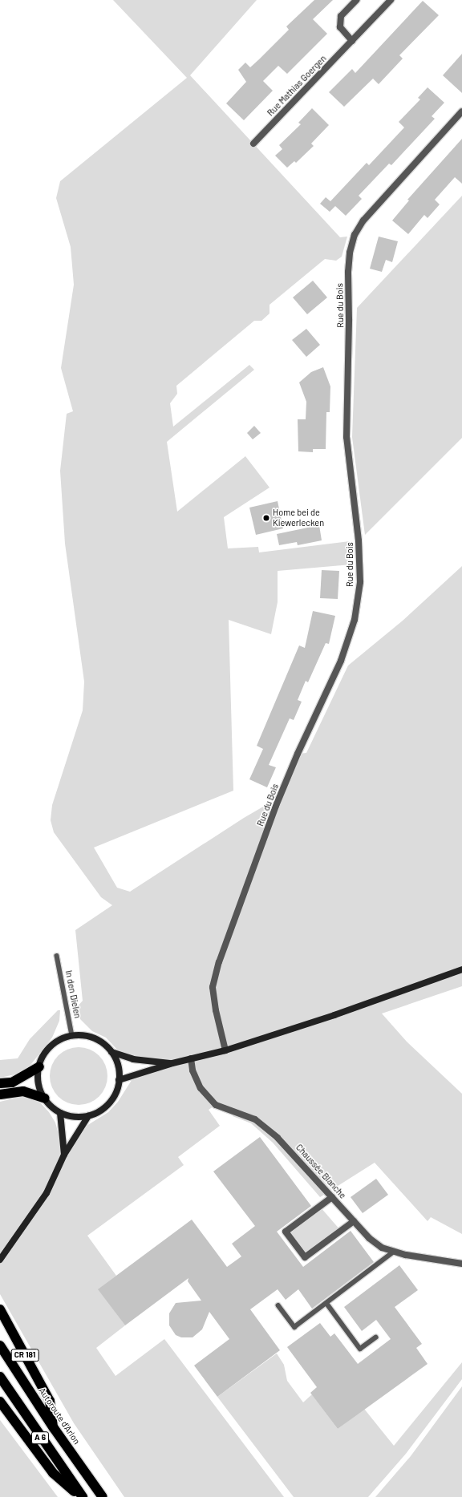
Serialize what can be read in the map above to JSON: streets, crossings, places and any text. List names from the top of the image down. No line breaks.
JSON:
{"streets":{"highway":["CR 181","Autoroute d'Arlon","A 6"],"street":["Rue Mathias Goergen","Rue du Bois","Chaussée Blanche"],"lane":["In den Dielen"]},"crossings":[["CR 181","Autoroute d'Arlon"]],"places":["Home bei de Kiewerlecken"]}
